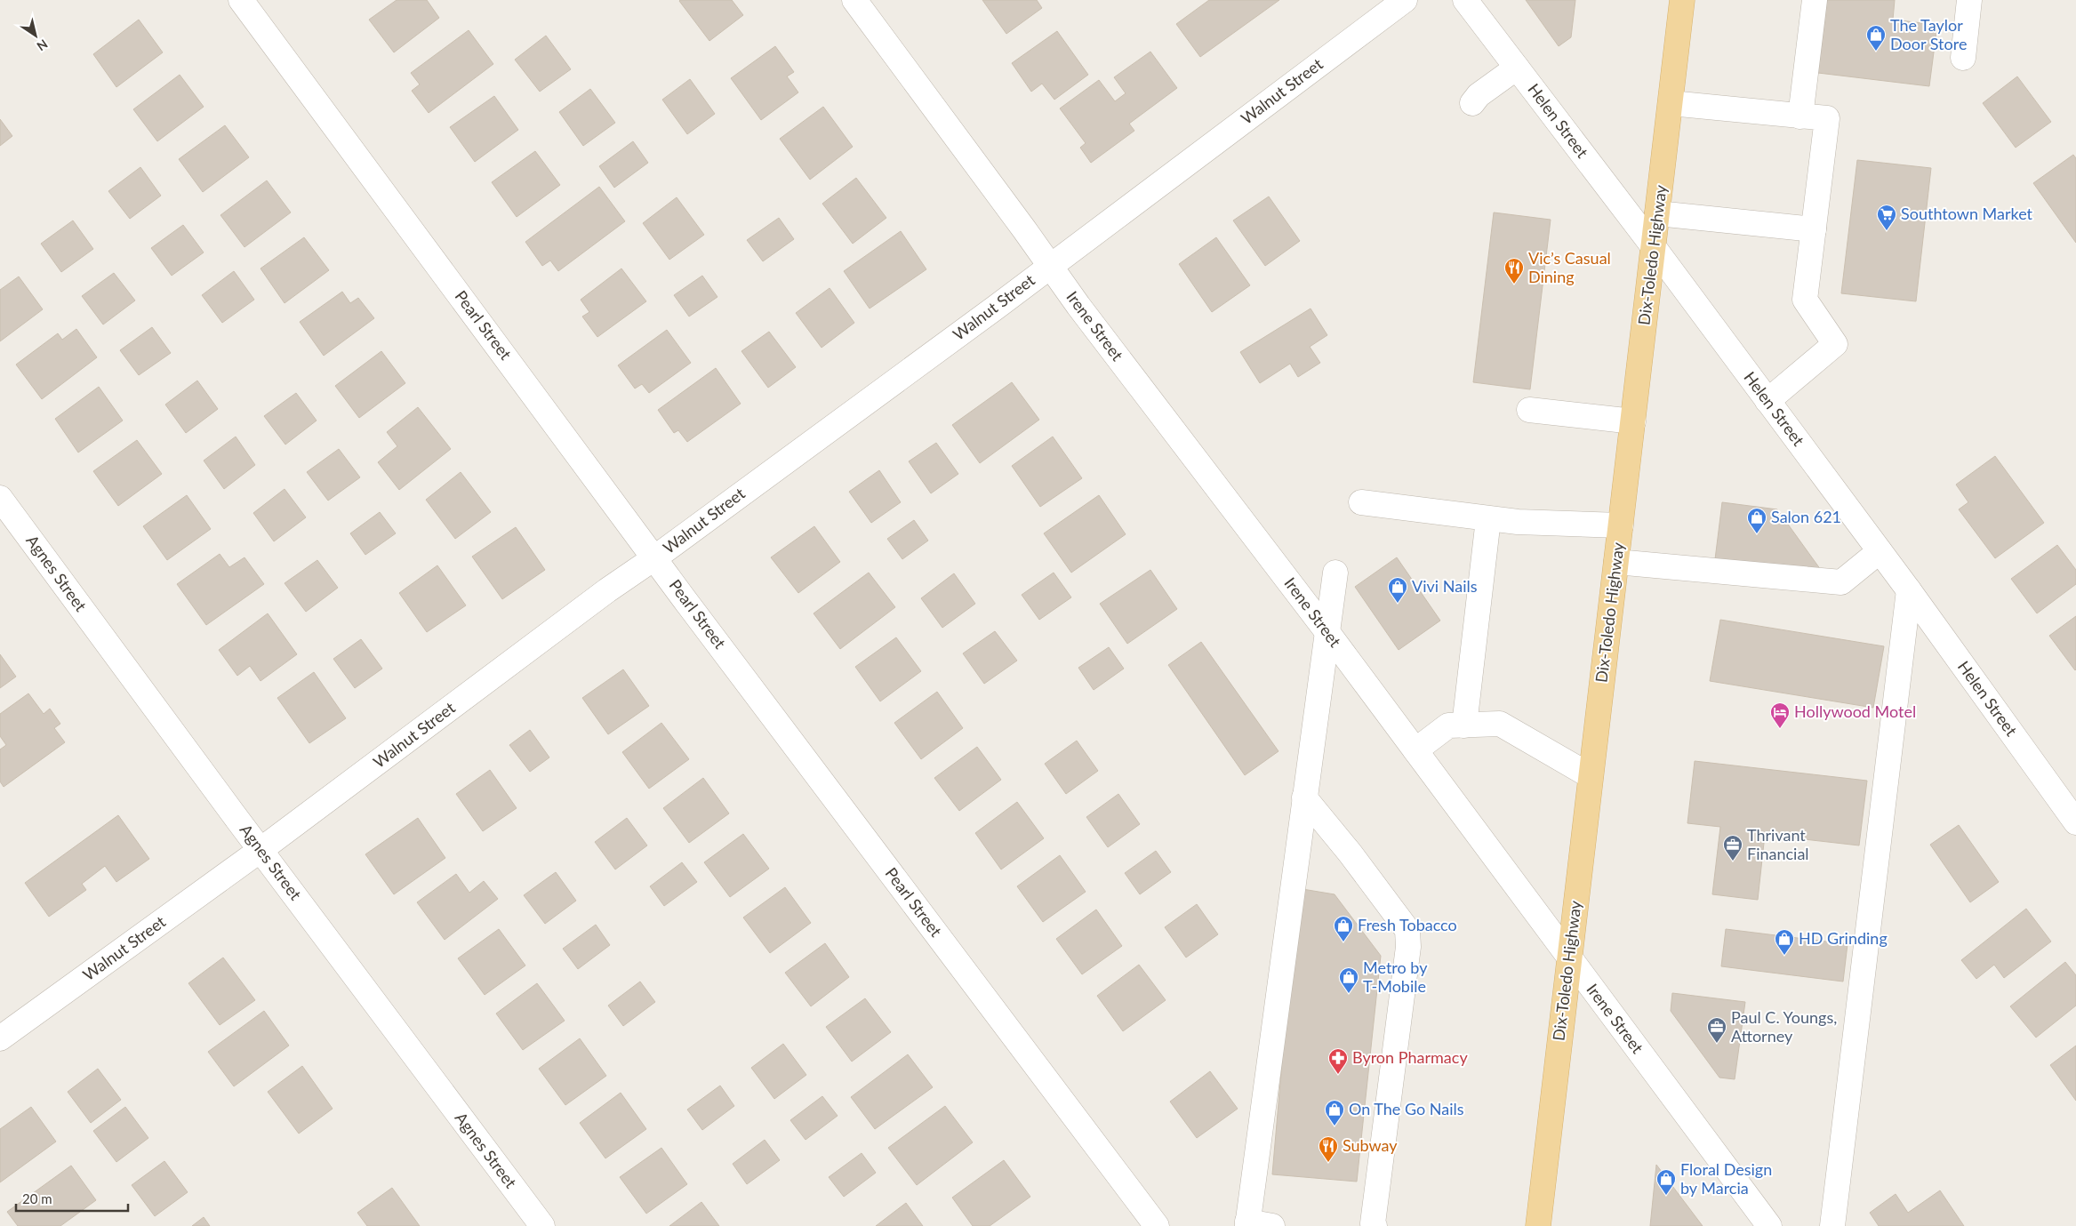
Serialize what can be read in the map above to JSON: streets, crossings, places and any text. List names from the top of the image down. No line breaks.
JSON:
{"streets":{"main road":["Dix-Toledo Highway"],"street":["Walnut Street","Helen Street","Pearl Street","Irene Street","Agnes Street"]},"crossings":[["Walnut Street","Pearl Street"],["Walnut Street","Irene Street"],["Walnut Street","Agnes Street"],["Helen Street","Dix-Toledo Highway"],["Dix-Toledo Highway","Irene Street"]],"places":{"shop":["The Taylor Door Store","Salon 621","Vivi Nails","Fresh Tobacco","HD Grinding","Metro by T-Mobile","On The Go Nails","Floral Design by Marcia"],"supermarket":["Southtown Market"],"restaurant":["Vic’s Casual Dining","Subway"],"hotel":["Hollywood Motel"],"office":["Thrivant Financial","Paul C. Youngs, Attorney"],"pharmacy":["Byron Pharmacy"]},"scale_bar":"20 m","north":"bottom right"}
